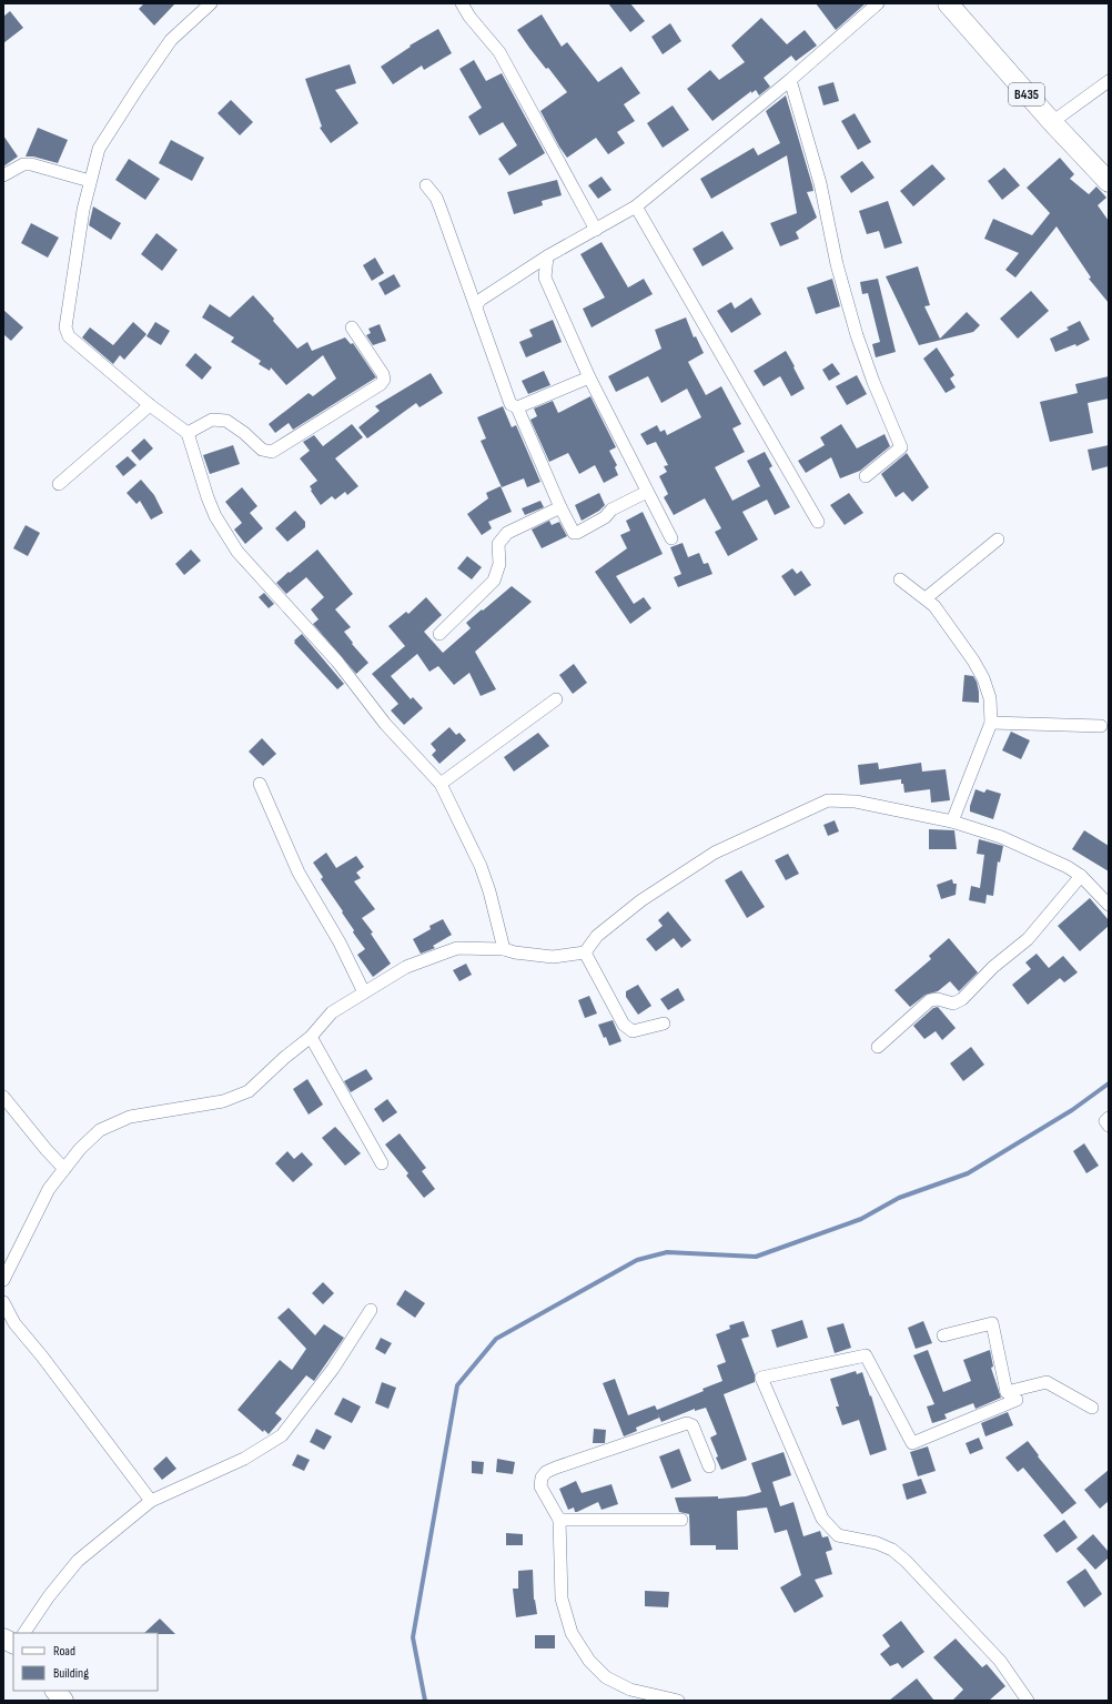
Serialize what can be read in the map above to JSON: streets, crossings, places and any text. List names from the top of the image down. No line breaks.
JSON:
{"streets":{"main road":["B435"]},"legend":["Road","Building"]}
